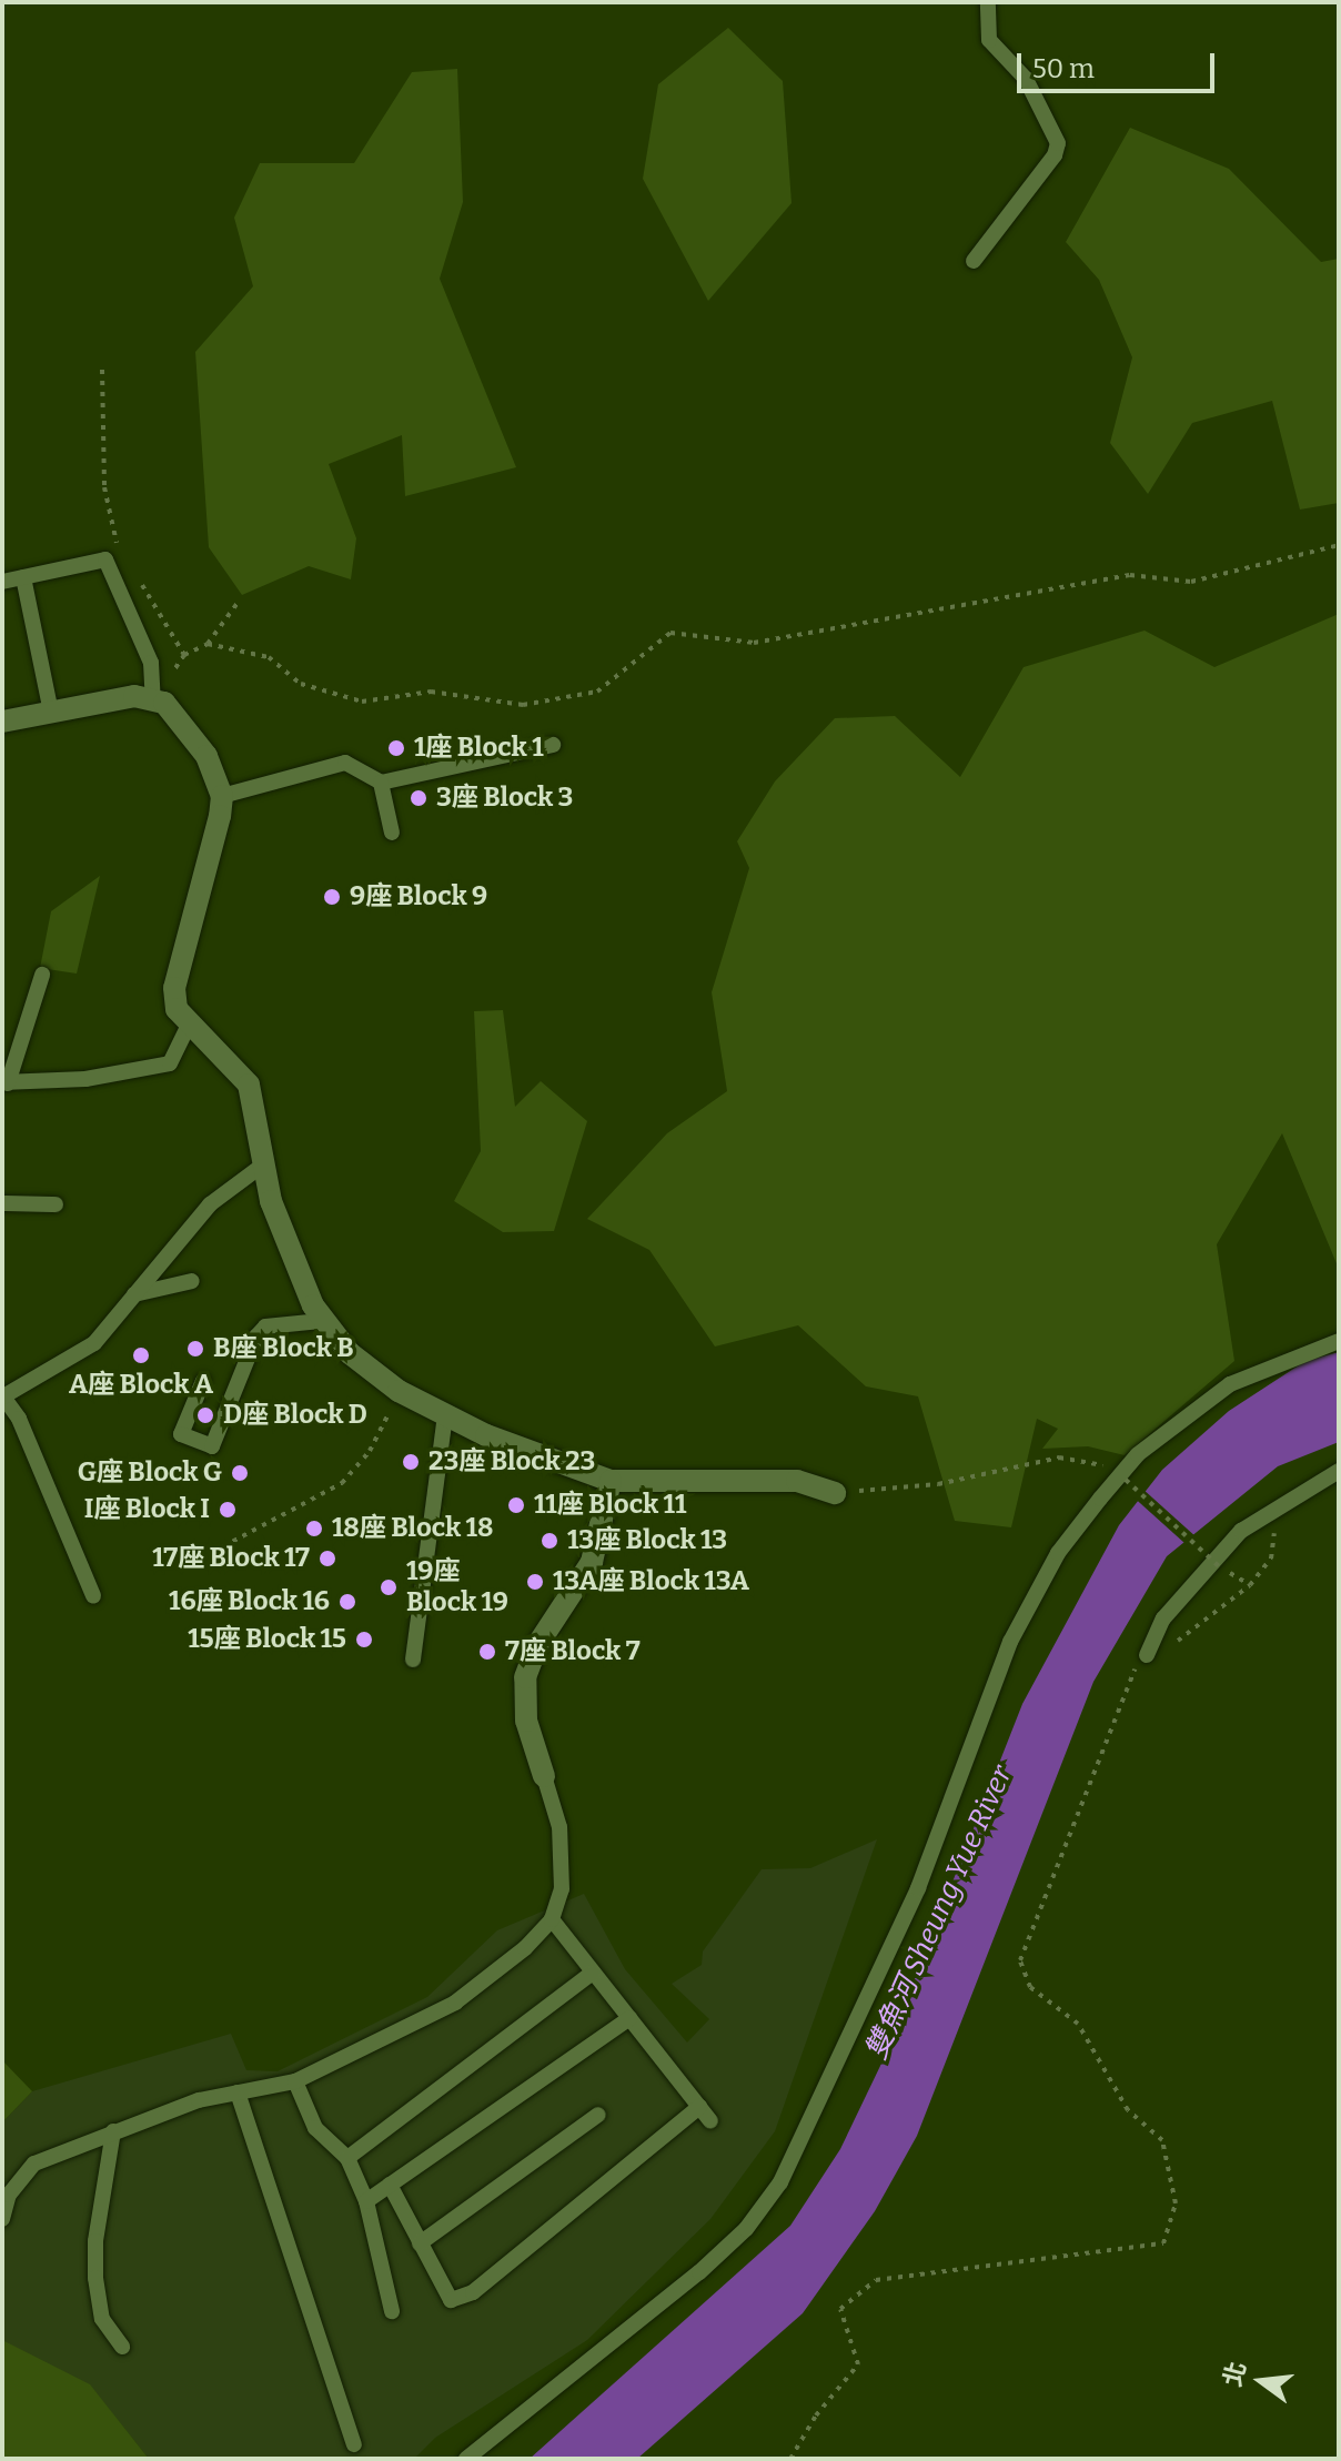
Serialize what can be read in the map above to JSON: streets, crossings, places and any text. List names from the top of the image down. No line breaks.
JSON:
{"water":["雙魚河 Sheung Yue River"],"places":["1座 Block 1","3座 Block 3","9座 Block 9","B座 Block B","A座 Block A","D座 Block D","23座 Block 23","G座 Block G","11座 Block 11","I座 Block I","18座 Block 18","13座 Block 13","17座 Block 17","13A座 Block 13A","19座 Block 19","16座 Block 16","15座 Block 15","7座 Block 7"],"scale_bar":"50 m","north":"left"}
